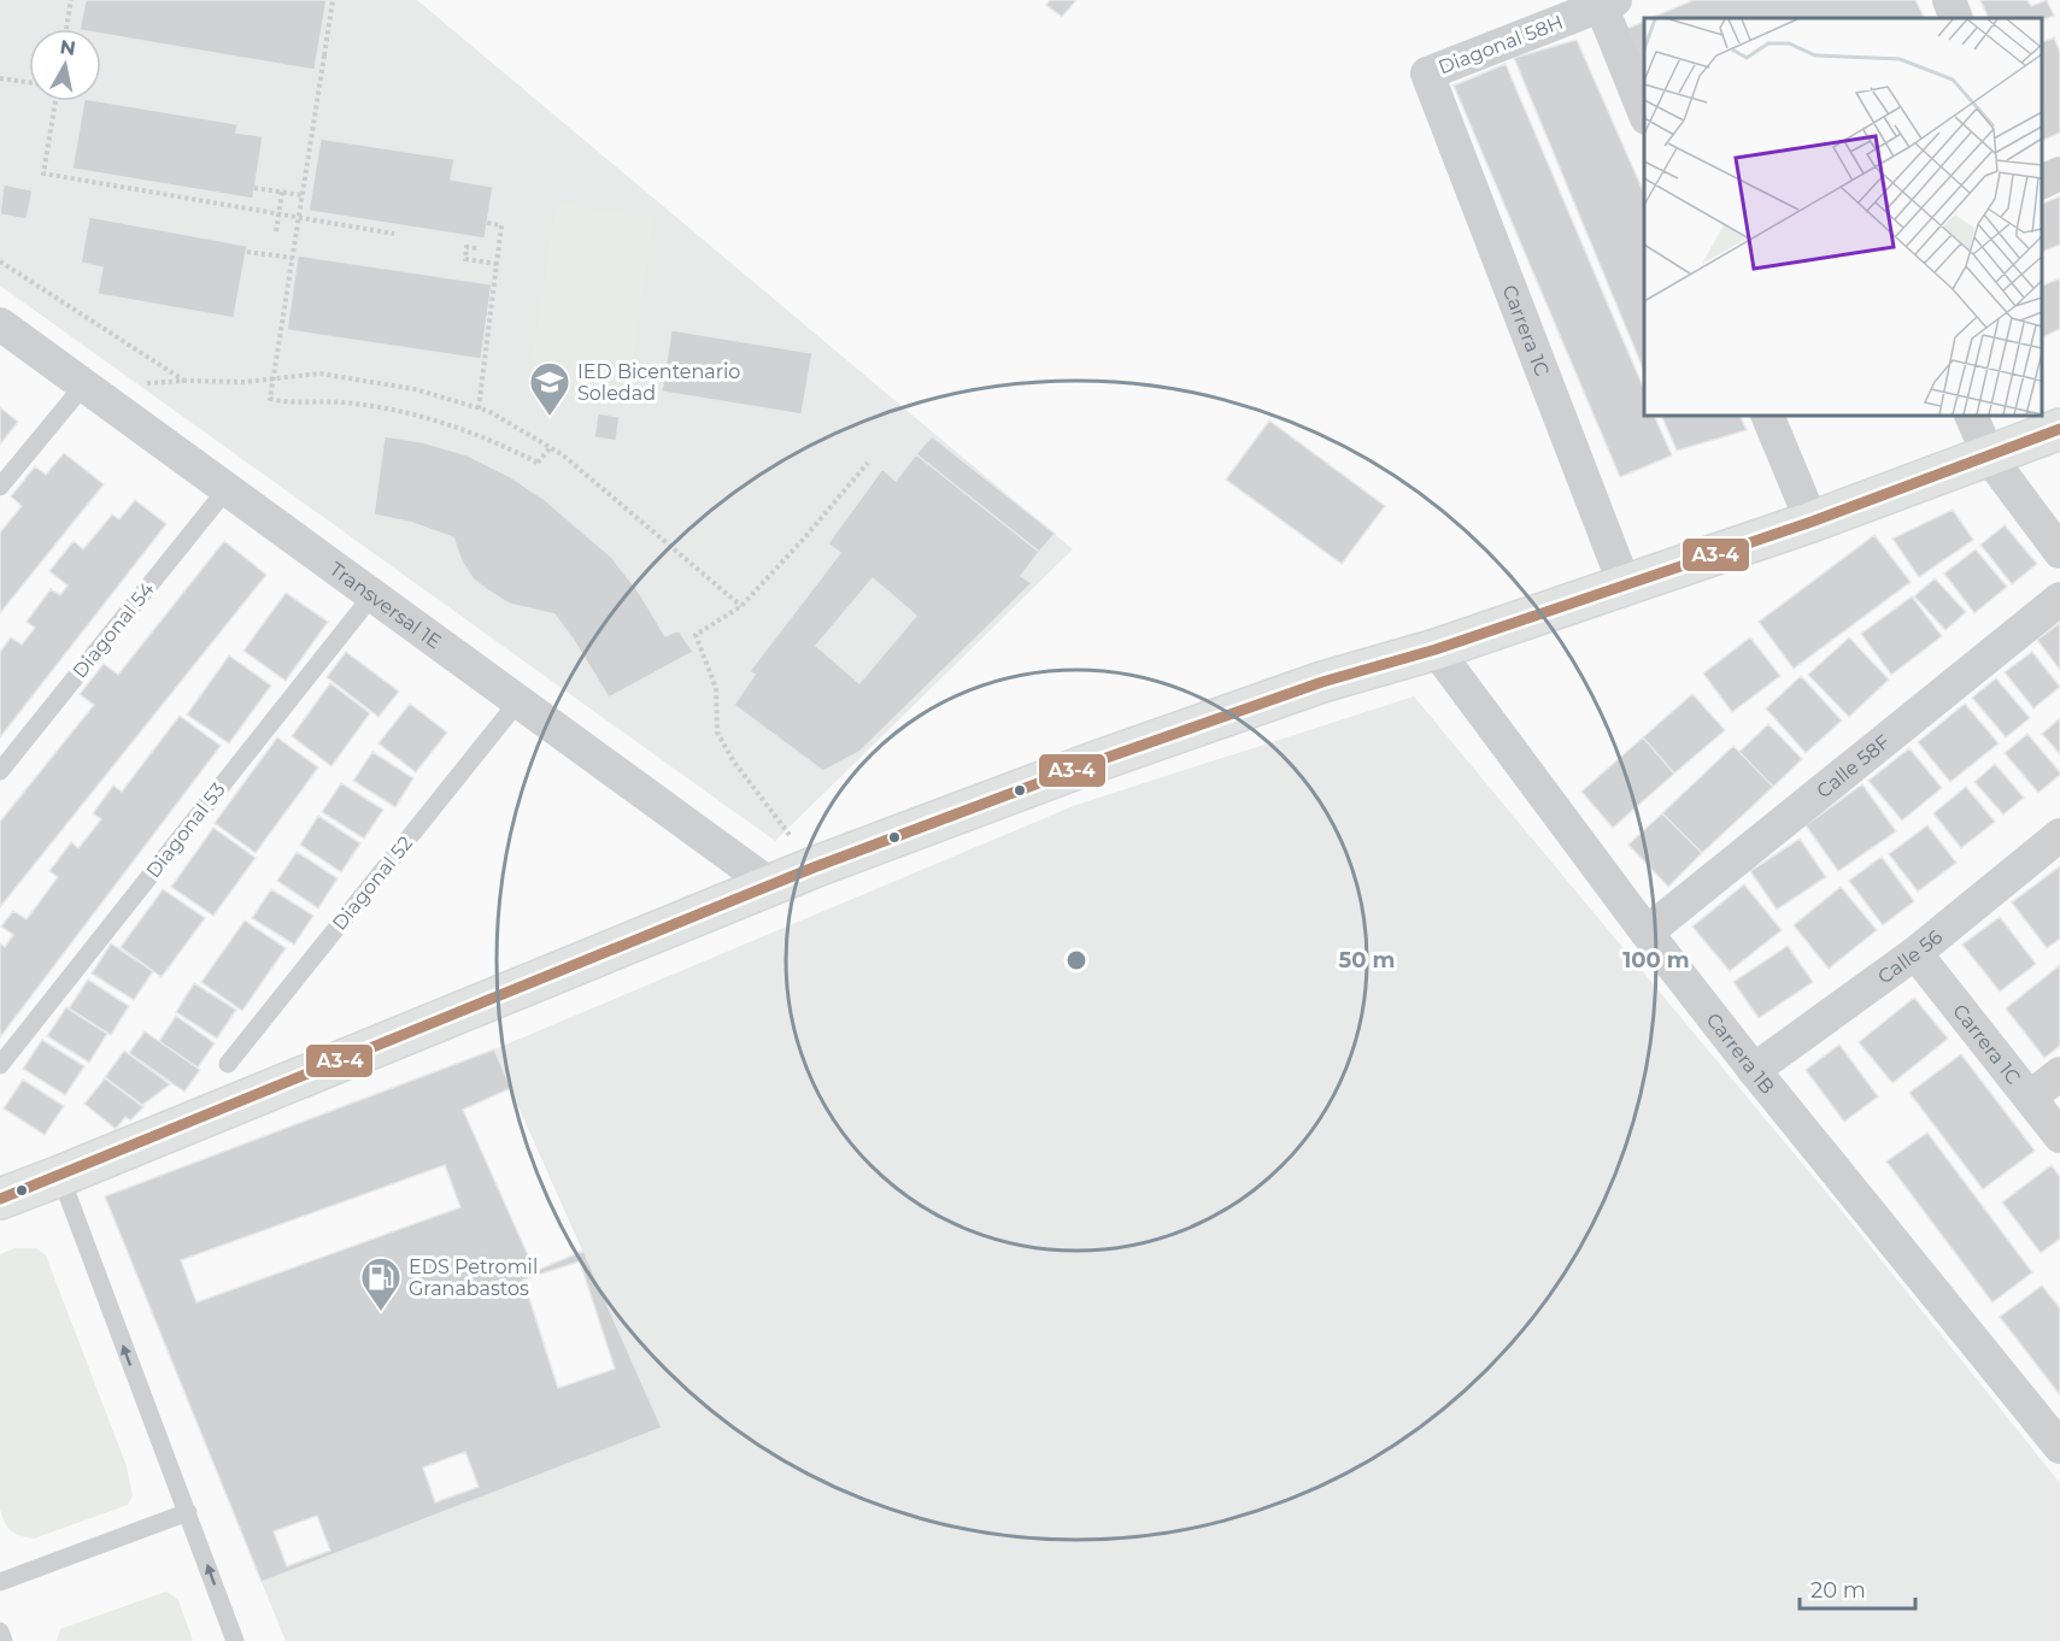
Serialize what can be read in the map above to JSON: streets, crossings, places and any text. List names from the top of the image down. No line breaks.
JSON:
{"streets":{"street":["Diagonal 58H","Carrera 1C","Transversal 1E","Calle 58F","Calle 56","Carrera 1B"],"lane":["Diagonal 54","Diagonal 53","Diagonal 52"]},"crossings":[["Diagonal 58H","Carrera 1C"],["Carrera 1C","Calle 56"],["Transversal 1E","Diagonal 54"],["Transversal 1E","Diagonal 53"],["Transversal 1E","Diagonal 52"],["Calle 58F","Carrera 1B"],["Calle 56","Carrera 1B"]],"places":{"school or university":["IED Bicentenario Soledad"],"fuel station":["EDS Petromil Granabastos"]},"lines":["transit line A3-4"],"scale_bar":"20 m","north":"top","rings":["50 m","100 m"]}
